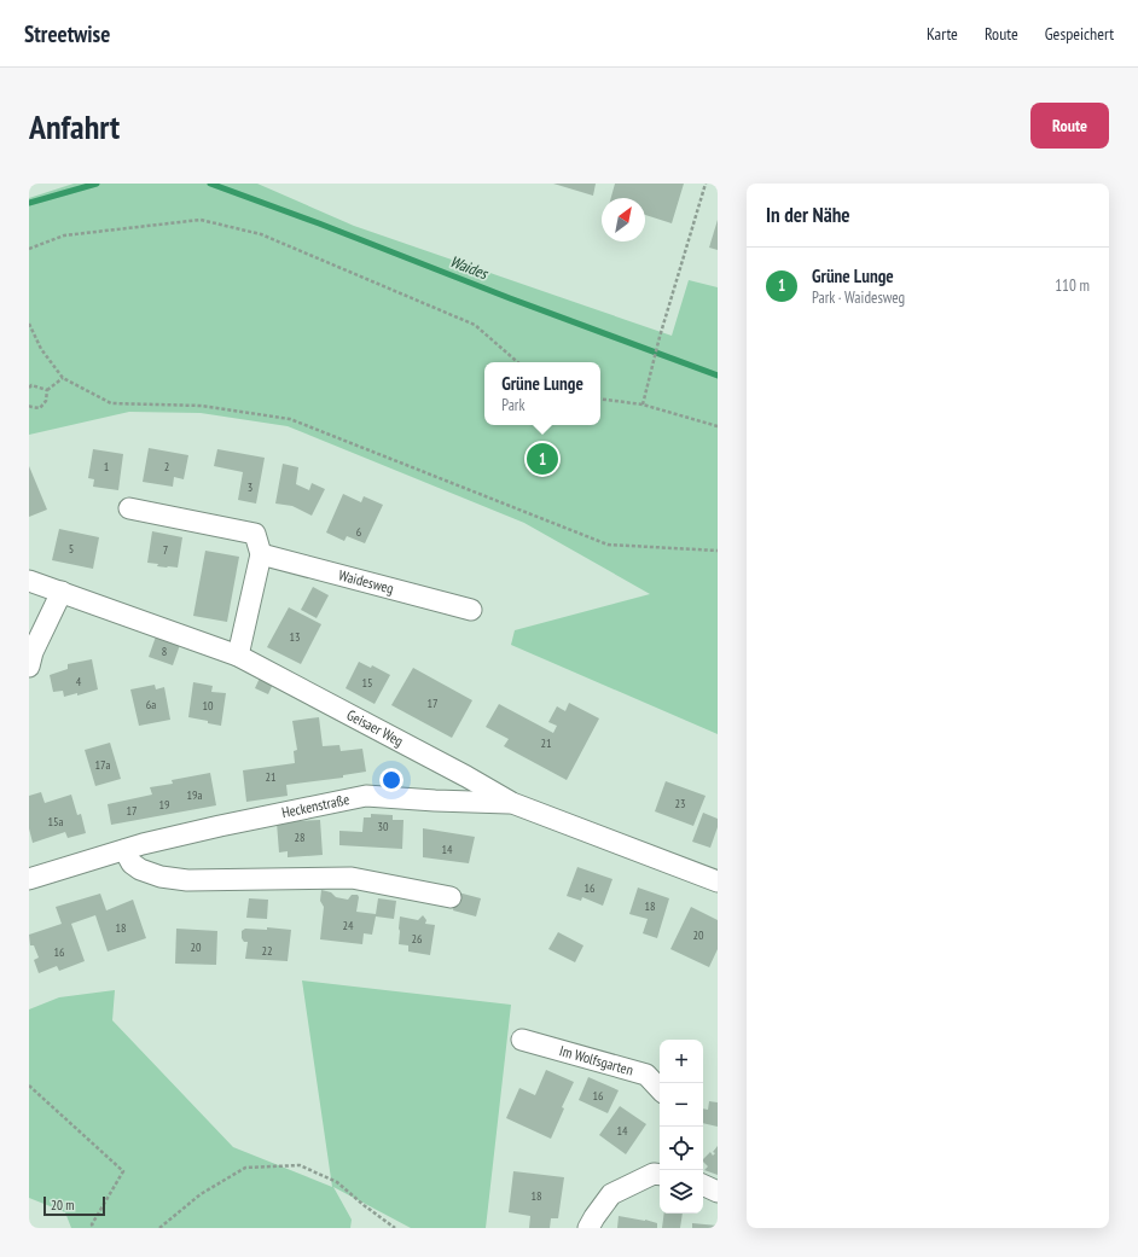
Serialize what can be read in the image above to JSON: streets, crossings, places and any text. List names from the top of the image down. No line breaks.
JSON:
{"streets":{"street":["Waidesweg","Geisaer Weg","Heckenstraße","Im Wolfsgarten"]},"crossings":[["Geisaer Weg","Heckenstraße"]],"water":["Waides"],"house_numbers":["1","2","3","6","5","7","13","8","4","15","17","6a","10","21","17a","21","19a","23","19","17","15a","30","28","14","16","18","24","18","20","26","20","22","16","16","14","18"],"scale_bar":"20 m","north":"top right","page":{"header":"Streetwise","nav":["Karte","Route","Gespeichert"],"buttons":"Route","title":"Anfahrt","heading":"In der Nähe","list":[{"mark":"1","name":"Grüne Lunge","note":"Park · Waidesweg","value":"110 m"}],"popup":["Grüne Lunge","Park"],"pins":"1","map_buttons":["+","−"],"scale":"20 m"}}
